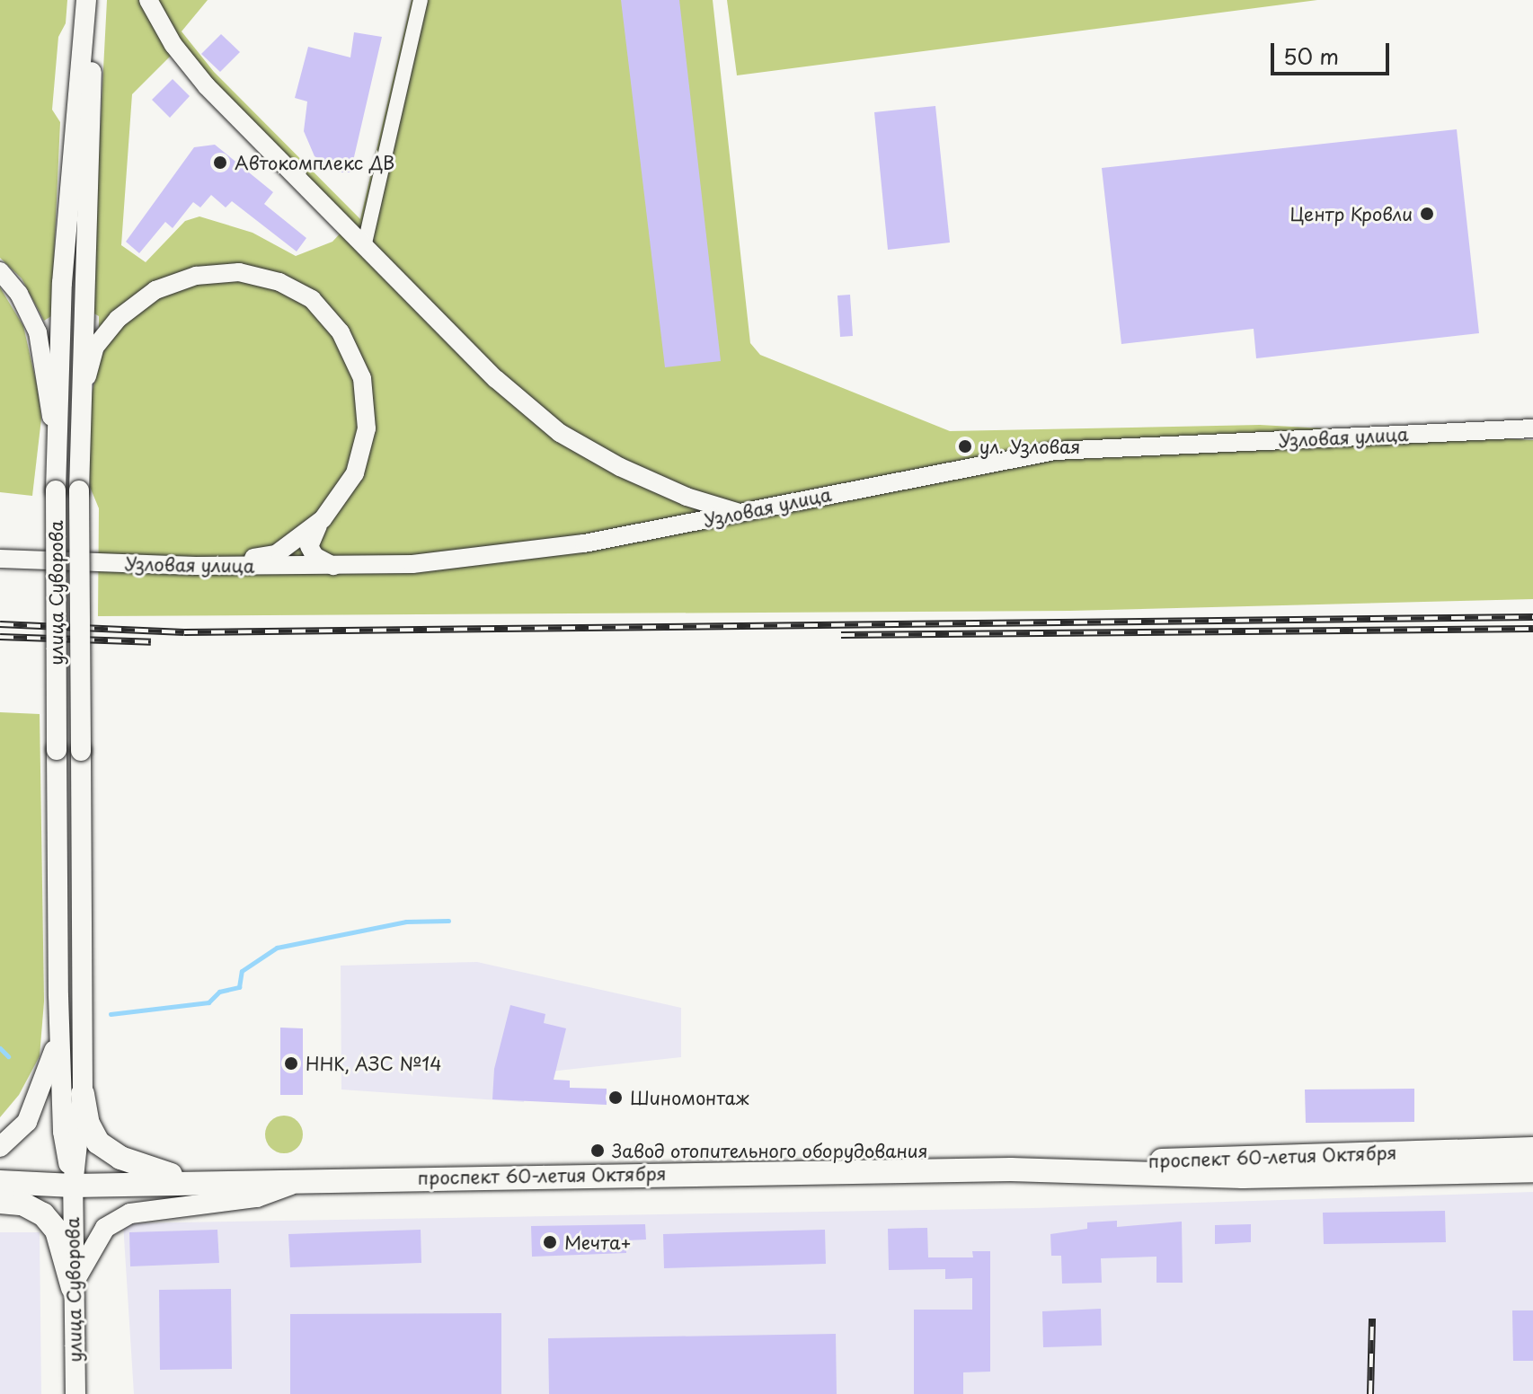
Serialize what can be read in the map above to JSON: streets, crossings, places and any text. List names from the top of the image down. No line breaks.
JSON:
{"streets":{"highway":["проспект 60-летия Октября"],"main road":["улица Суворова"],"street":["Узловая улица"]},"crossings":[["улица Суворова","проспект 60-летия Октября"]],"places":["Автокомплекс ДВ","Центр Кровли","ул. Узловая","ННК, АЗС №14","Шиномонтаж","Завод отопительного оборудования","Мечта+"],"scale_bar":"50 m"}
